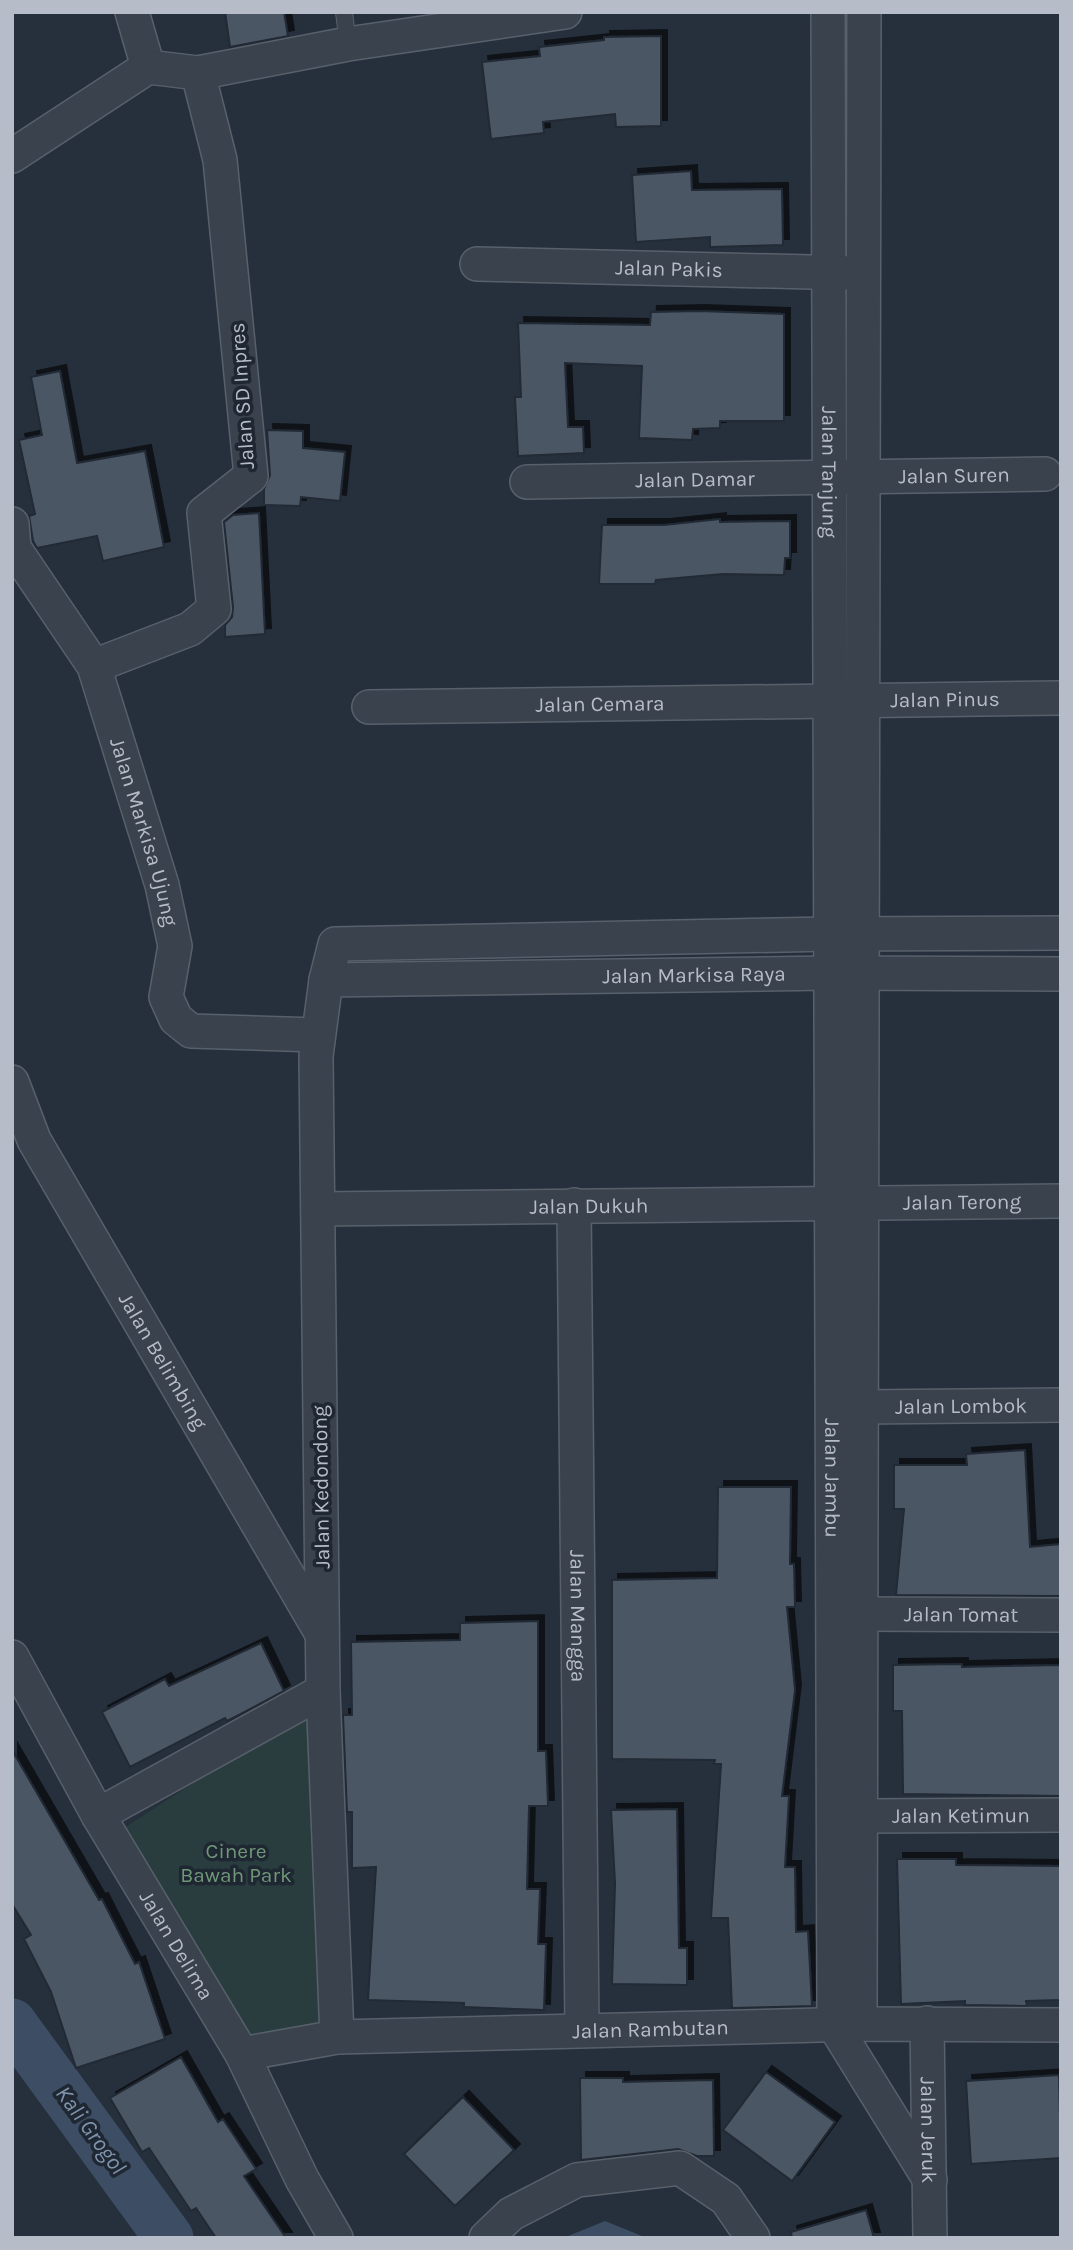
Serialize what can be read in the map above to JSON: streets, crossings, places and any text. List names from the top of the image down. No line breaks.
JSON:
{"streets":{"street":["Jalan Pakis","Jalan SD Inpres","Jalan Tanjung","Jalan Suren","Jalan Damar","Jalan Pinus","Jalan Cemara","Jalan Markisa Ujung","Jalan Markisa Raya","Jalan Terong","Jalan Dukuh","Jalan Belimbing","Jalan Lombok","Jalan Jambu","Jalan Kedondong","Jalan Tomat","Jalan Mangga","Jalan Ketimun","Jalan Delima","Jalan Rambutan","Jalan Jeruk"]},"crossings":[["Jalan Pakis","Jalan Tanjung"],["Jalan SD Inpres","Jalan Markisa Ujung"],["Jalan Tanjung","Jalan Suren"],["Jalan Tanjung","Jalan Damar"],["Jalan Tanjung","Jalan Pinus"],["Jalan Tanjung","Jalan Cemara"],["Jalan Tanjung","Jalan Markisa Raya"],["Jalan Tanjung","Jalan Jambu"],["Jalan Suren","Jalan Damar"],["Jalan Pinus","Jalan Cemara"],["Jalan Markisa Ujung","Jalan Kedondong"],["Jalan Markisa Raya","Jalan Jambu"],["Jalan Markisa Raya","Jalan Kedondong"],["Jalan Terong","Jalan Dukuh"],["Jalan Terong","Jalan Jambu"],["Jalan Dukuh","Jalan Jambu"],["Jalan Dukuh","Jalan Kedondong"],["Jalan Dukuh","Jalan Mangga"],["Jalan Belimbing","Jalan Kedondong"],["Jalan Lombok","Jalan Jambu"],["Jalan Jambu","Jalan Tomat"],["Jalan Jambu","Jalan Ketimun"],["Jalan Jambu","Jalan Rambutan"],["Jalan Kedondong","Jalan Rambutan"],["Jalan Mangga","Jalan Rambutan"],["Jalan Delima","Jalan Rambutan"],["Jalan Rambutan","Jalan Jeruk"]],"water":["Kali Grogol"],"parks":["Cinere Bawah Park"]}
